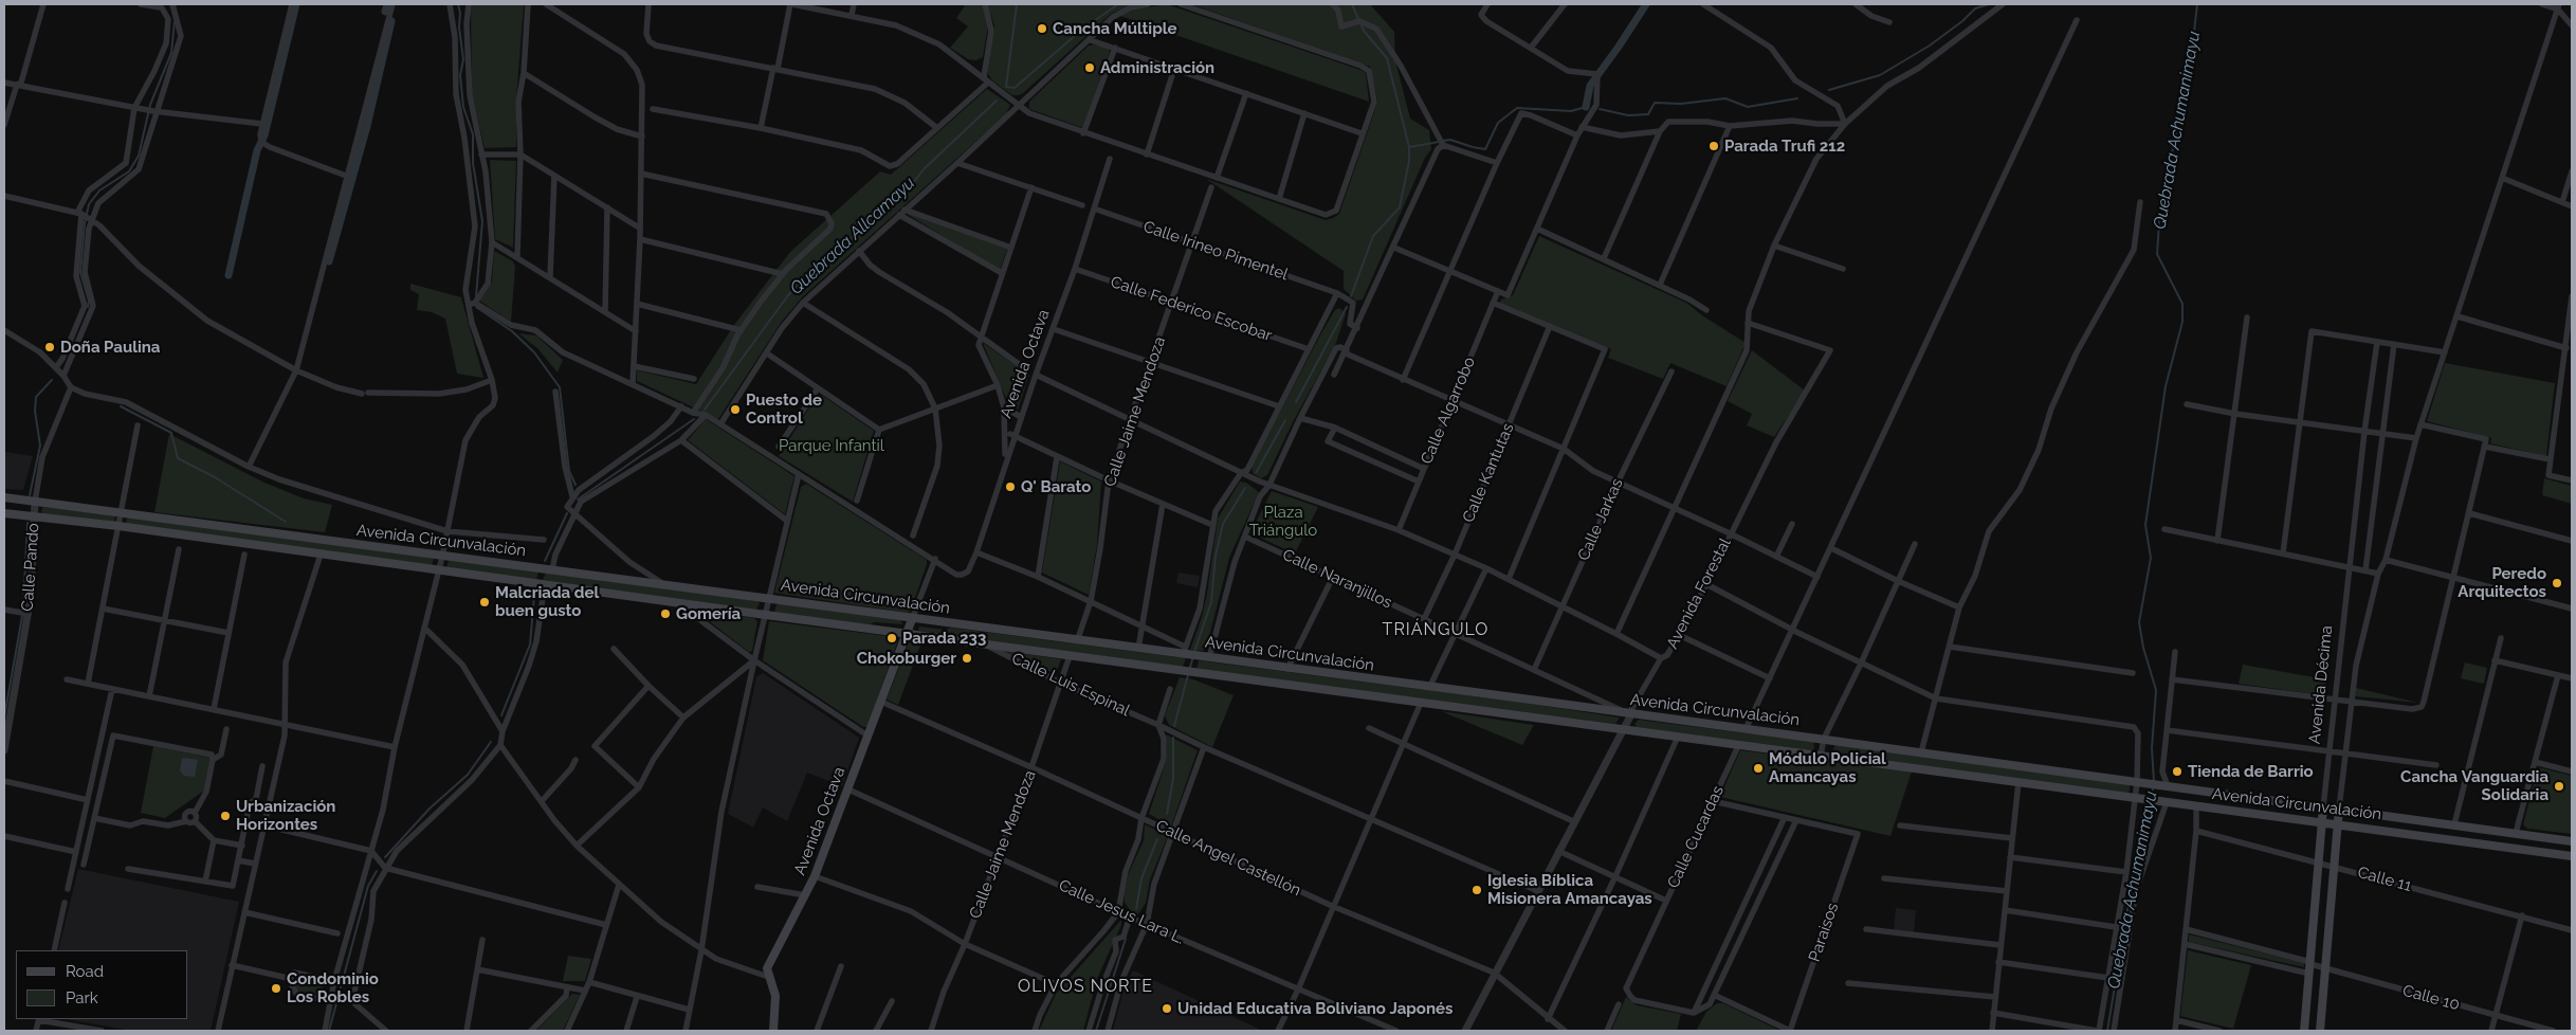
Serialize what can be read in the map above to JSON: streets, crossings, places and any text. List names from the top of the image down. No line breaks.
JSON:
{"streets":{"main road":["Avenida Octava","Avenida Circunvalación","Avenida Décima"],"street":["Calle Irineo Pimentel","Calle Federico Escobar","Calle Algarrobo","Calle Jaime Mendoza","Calle Kantutas","Calle Jarkas","Calle Pando","Calle Naranjillos","Avenida Forestal","Calle Luis Espinal","Calle Cucardas","Calle Angel Castellón","Calle 11","Calle Jesus Lara L.","Paraisos","Calle 10"]},"crossings":[["Calle Irineo Pimentel","Avenida Octava"],["Calle Irineo Pimentel","Calle Jaime Mendoza"],["Calle Federico Escobar","Avenida Octava"],["Calle Federico Escobar","Calle Jaime Mendoza"],["Avenida Octava","Avenida Circunvalación"],["Avenida Octava","Calle Angel Castellón"],["Avenida Octava","Calle Jesus Lara L."],["Calle Jaime Mendoza","Avenida Circunvalación"],["Calle Jaime Mendoza","Calle Luis Espinal"],["Calle Jaime Mendoza","Calle Angel Castellón"],["Calle Jaime Mendoza","Calle Jesus Lara L."],["Calle Kantutas","Calle Naranjillos"],["Calle Jarkas","Calle Naranjillos"],["Avenida Circunvalación","Calle Pando"],["Avenida Circunvalación","Calle Naranjillos"],["Avenida Circunvalación","Avenida Forestal"],["Avenida Circunvalación","Calle Luis Espinal"],["Avenida Circunvalación","Avenida Décima"],["Avenida Circunvalación","Calle Cucardas"],["Calle Naranjillos","Avenida Forestal"],["Avenida Forestal","Calle Luis Espinal"],["Avenida Forestal","Calle Angel Castellón"],["Avenida Décima","Calle 11"],["Avenida Décima","Calle 10"]],"districts":["TRIÁNGULO","OLIVOS NORTE"],"water":["Quebrada Achumanimayu","Quebrada Allcamayu"],"parks":["Parque Infantil","Plaza Triángulo"],"places":["Cancha Múltiple","Administración","Parada Trufi 212","Doña Paulina","Puesto de Control","Q' Barato","Peredo Arquitectos","Malcriada del buen gusto","Gomería","Parada 233","Chokoburger","Módulo Policial Amancayas","Tienda de Barrio","Cancha Vanguardia Solidaria","Urbanización Horizontes","Iglesia Bíblica Misionera Amancayas","Condominio Los Robles","Unidad Educativa Boliviano Japonés"],"legend":["Road","Park"]}
